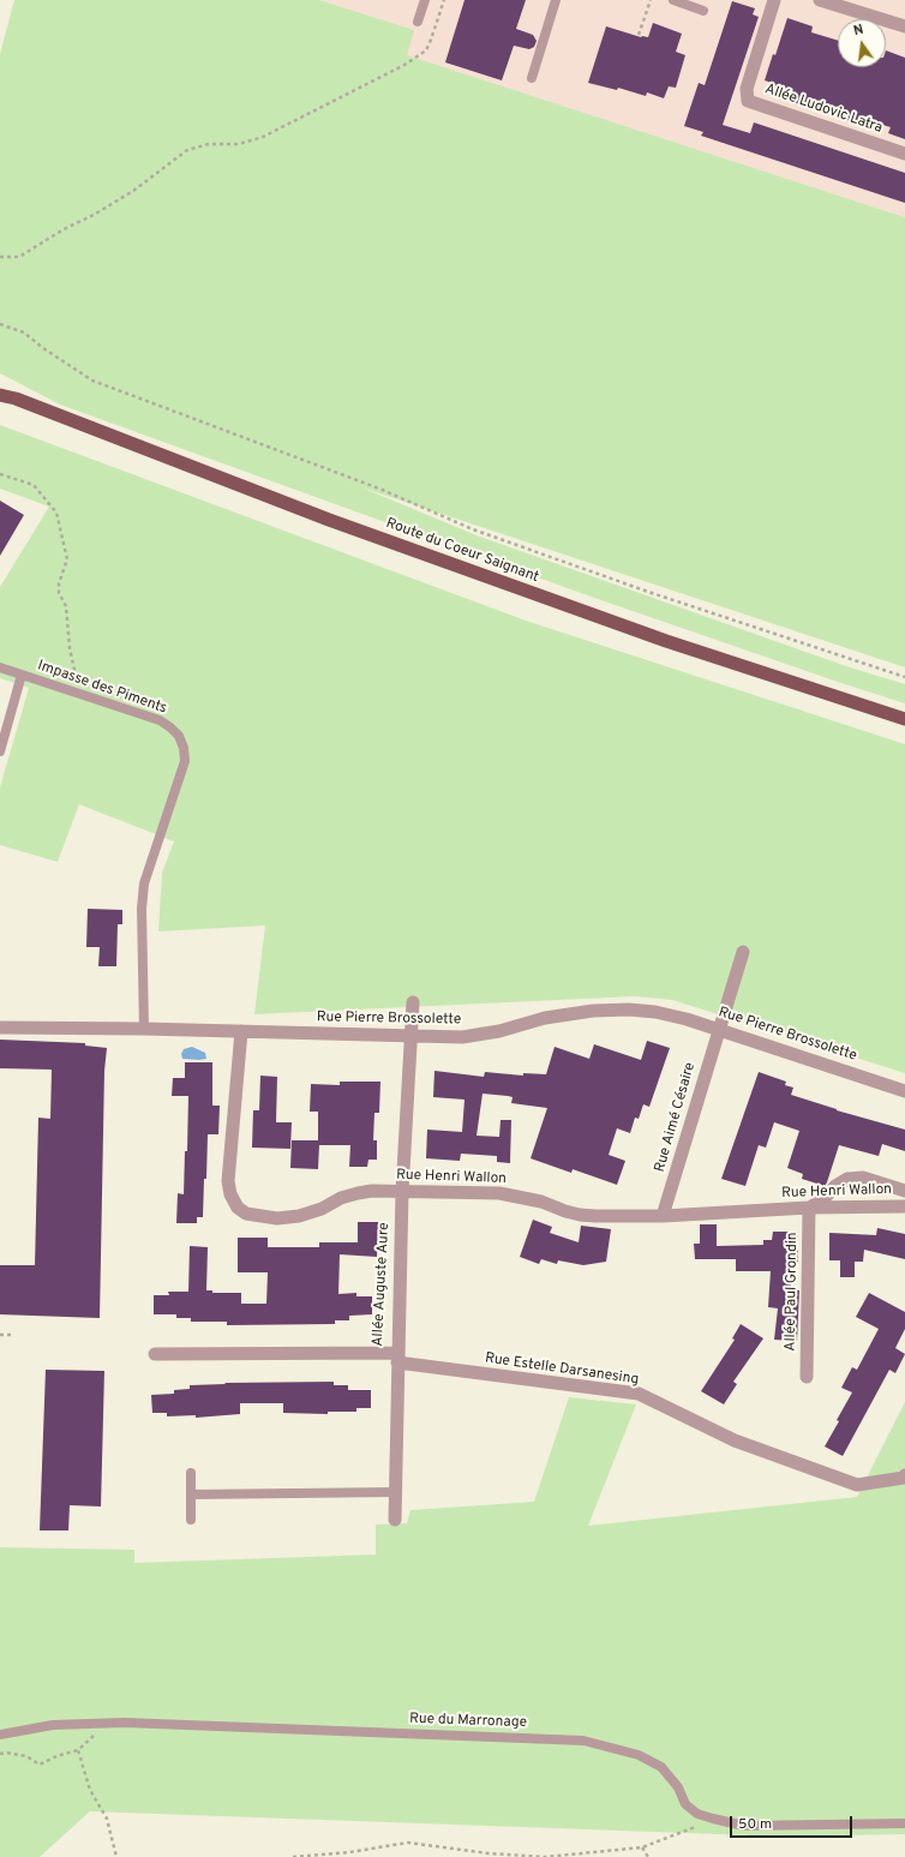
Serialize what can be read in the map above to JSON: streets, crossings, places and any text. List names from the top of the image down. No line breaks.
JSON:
{"streets":{"main road":["Route du Coeur Saignant"],"street":["Allée Ludovic Latra","Rue Pierre Brossolette","Rue Aimé Césaire","Rue Henri Wallon","Allée Auguste Aure","Allée Paul Grondin","Rue Estelle Darsanesing"],"lane":["Impasse des Piments","Rue du Marronage"]},"crossings":[["Impasse des Piments","Rue Pierre Brossolette"],["Rue Pierre Brossolette","Rue Aimé Césaire"],["Rue Pierre Brossolette","Rue Henri Wallon"],["Rue Pierre Brossolette","Allée Auguste Aure"],["Rue Aimé Césaire","Rue Henri Wallon"],["Rue Henri Wallon","Allée Auguste Aure"],["Rue Henri Wallon","Allée Paul Grondin"],["Allée Auguste Aure","Rue Estelle Darsanesing"]],"scale_bar":"50 m","north":"top"}
